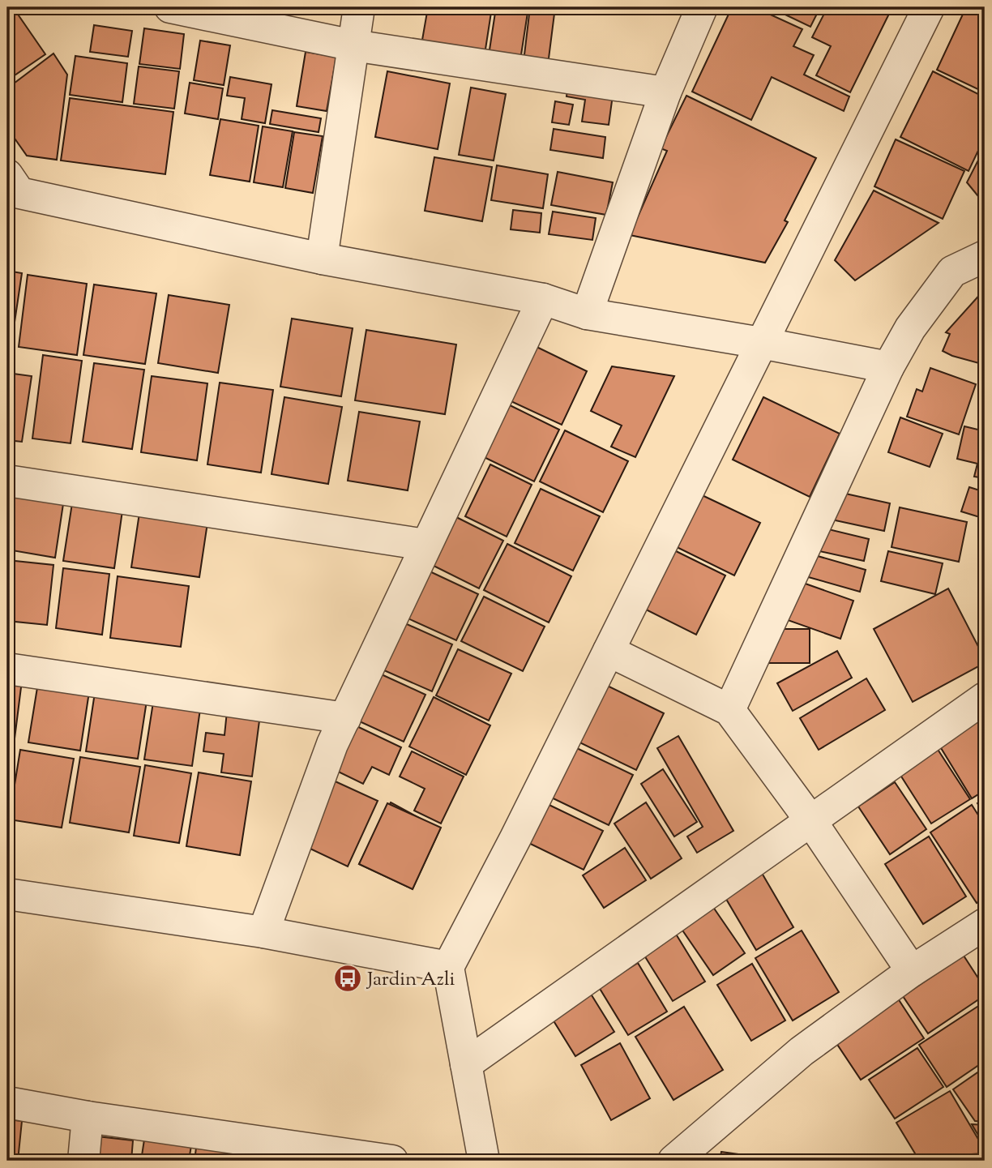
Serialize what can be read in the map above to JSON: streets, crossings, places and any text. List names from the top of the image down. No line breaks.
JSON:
{"places":{"bus stop":["Jardin Azli"]}}
